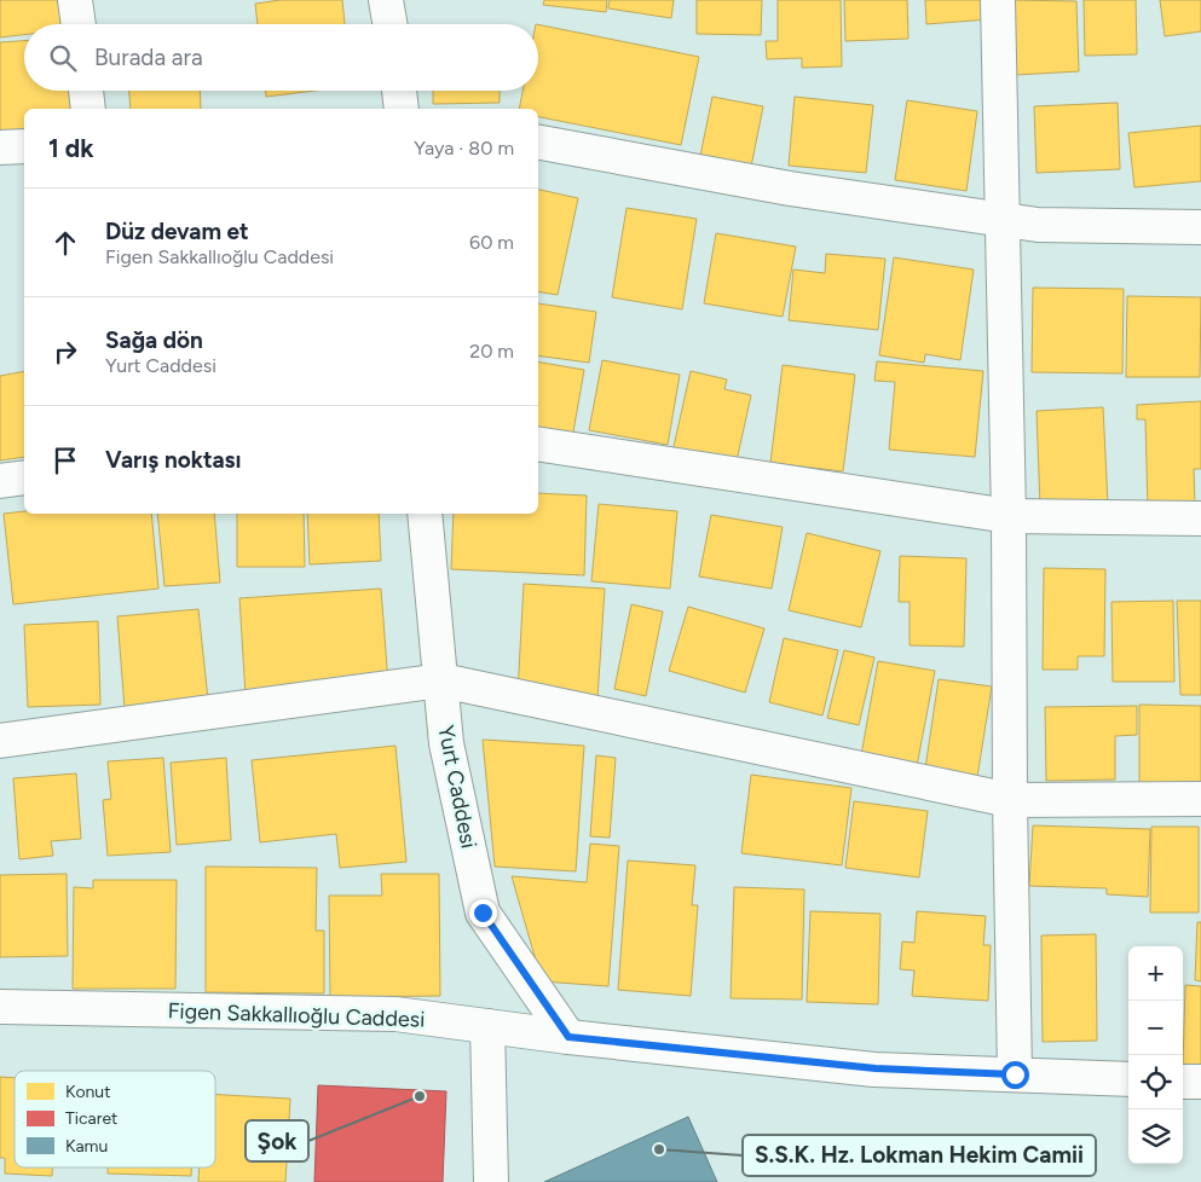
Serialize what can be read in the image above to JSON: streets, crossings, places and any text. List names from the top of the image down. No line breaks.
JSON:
{"streets":{"street":["Yurt Caddesi","Figen Sakkallıoğlu Caddesi"]},"crossings":[["Yurt Caddesi","Figen Sakkallıoğlu Caddesi"]],"places":["Şok","S.S.K. Hz. Lokman Hekim Camii"],"legend":["Konut","Ticaret","Kamu"],"page":{"search":"Burada ara","heading":["1 dk","Yaya · 80 m"],"list":[["Düz devam et","Figen Sakkallıoğlu Caddesi","60 m"],["Sağa dön","Yurt Caddesi","20 m"],"Varış noktası"],"map_buttons":["+","−"]}}
